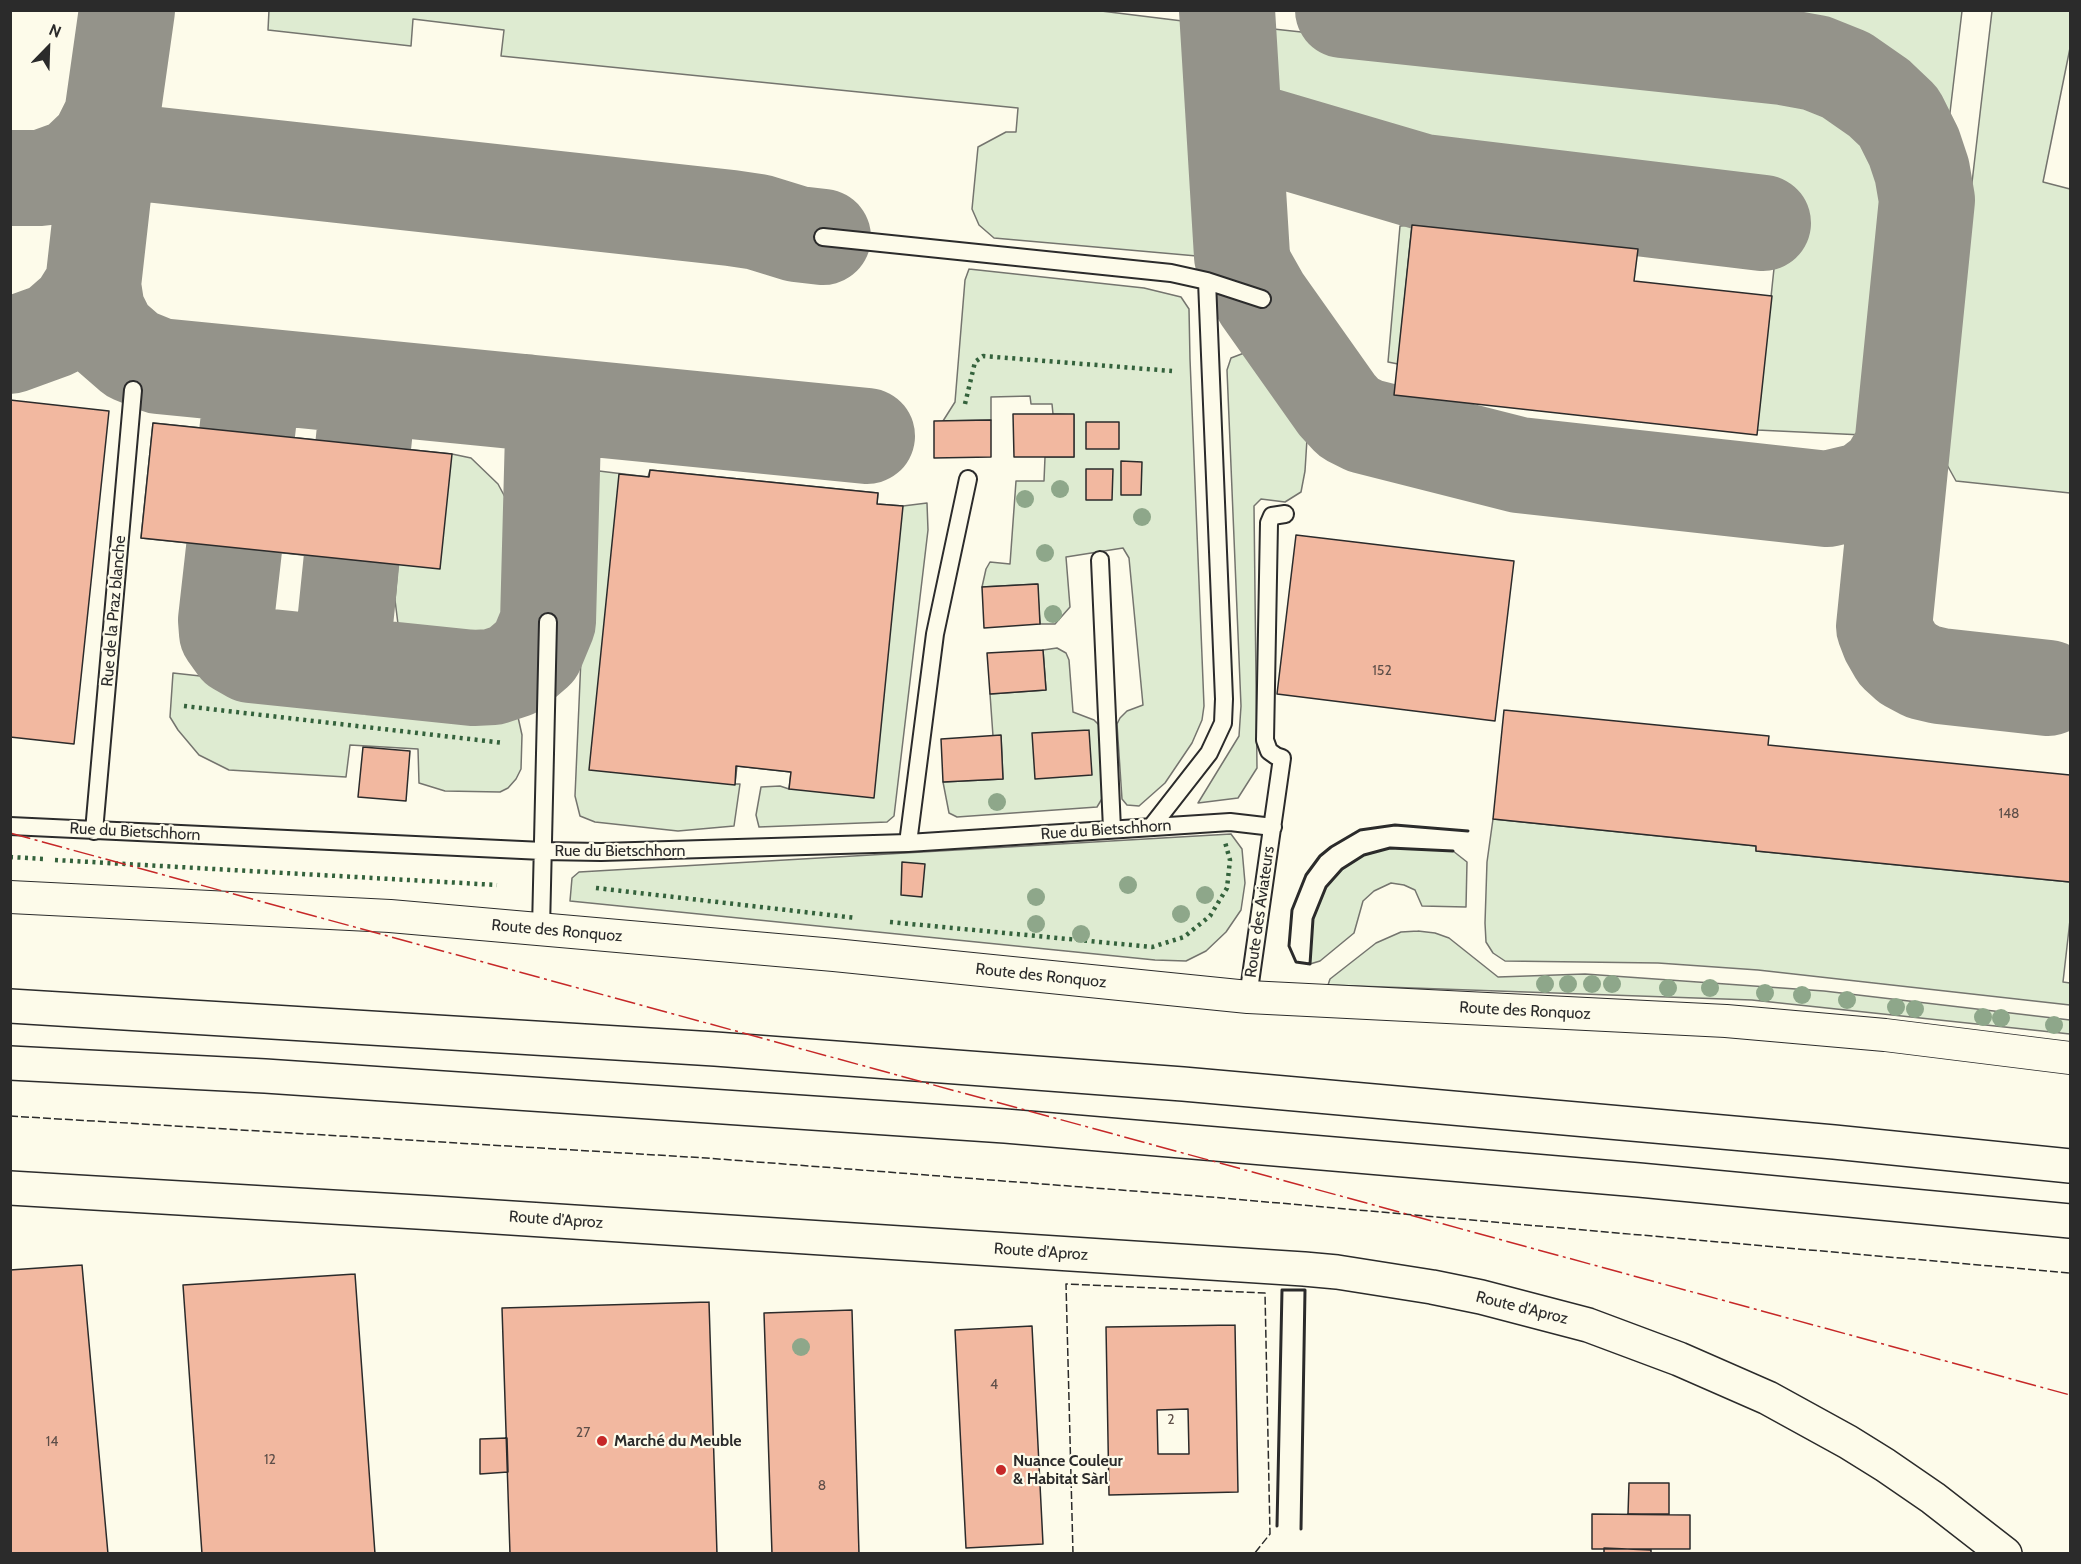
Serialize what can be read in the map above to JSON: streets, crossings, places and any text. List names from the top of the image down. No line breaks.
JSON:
{"streets":{"main road":["Route d'Aproz"],"street":["Route des Ronquoz"],"lane":["Rue de la Praz blanche","Rue du Bietschhorn","Route des Aviateurs"]},"crossings":[["Rue de la Praz blanche","Rue du Bietschhorn"],["Rue du Bietschhorn","Route des Aviateurs"],["Route des Aviateurs","Route des Ronquoz"]],"places":["Marché du Meuble","Nuance Couleur & Habitat Sàrl"],"house_numbers":["152","148","4","2","27","14","12","8"],"north":"top right"}
